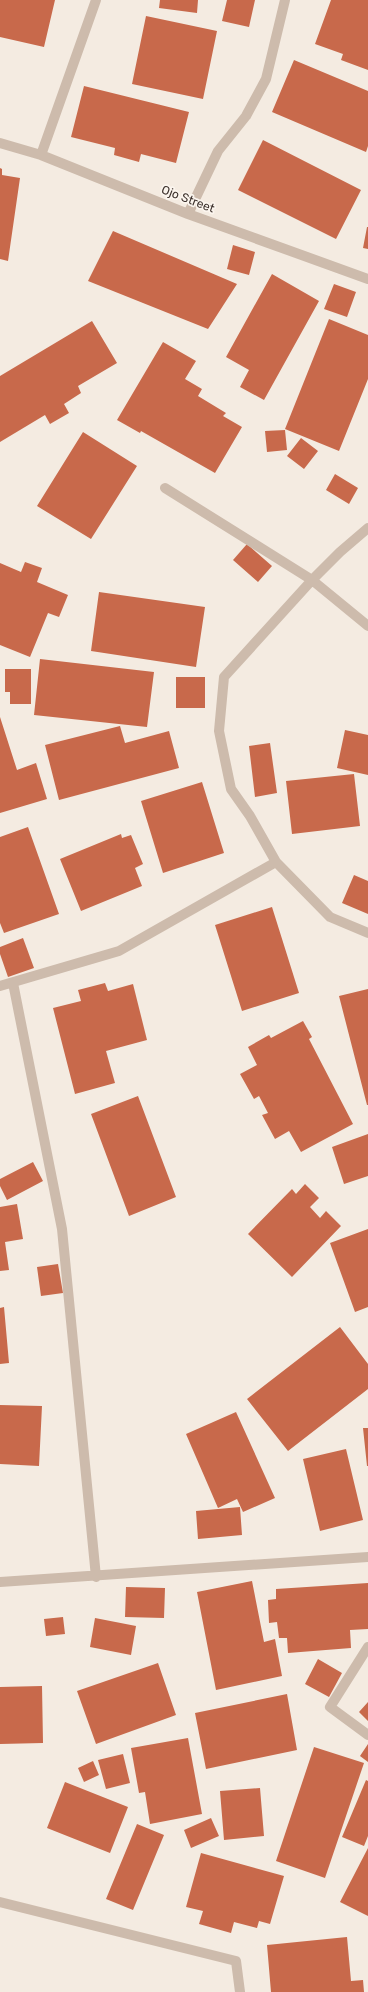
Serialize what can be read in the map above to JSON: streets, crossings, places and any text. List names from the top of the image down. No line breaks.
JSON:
{"streets":{"street":["Ojo Street"]}}
